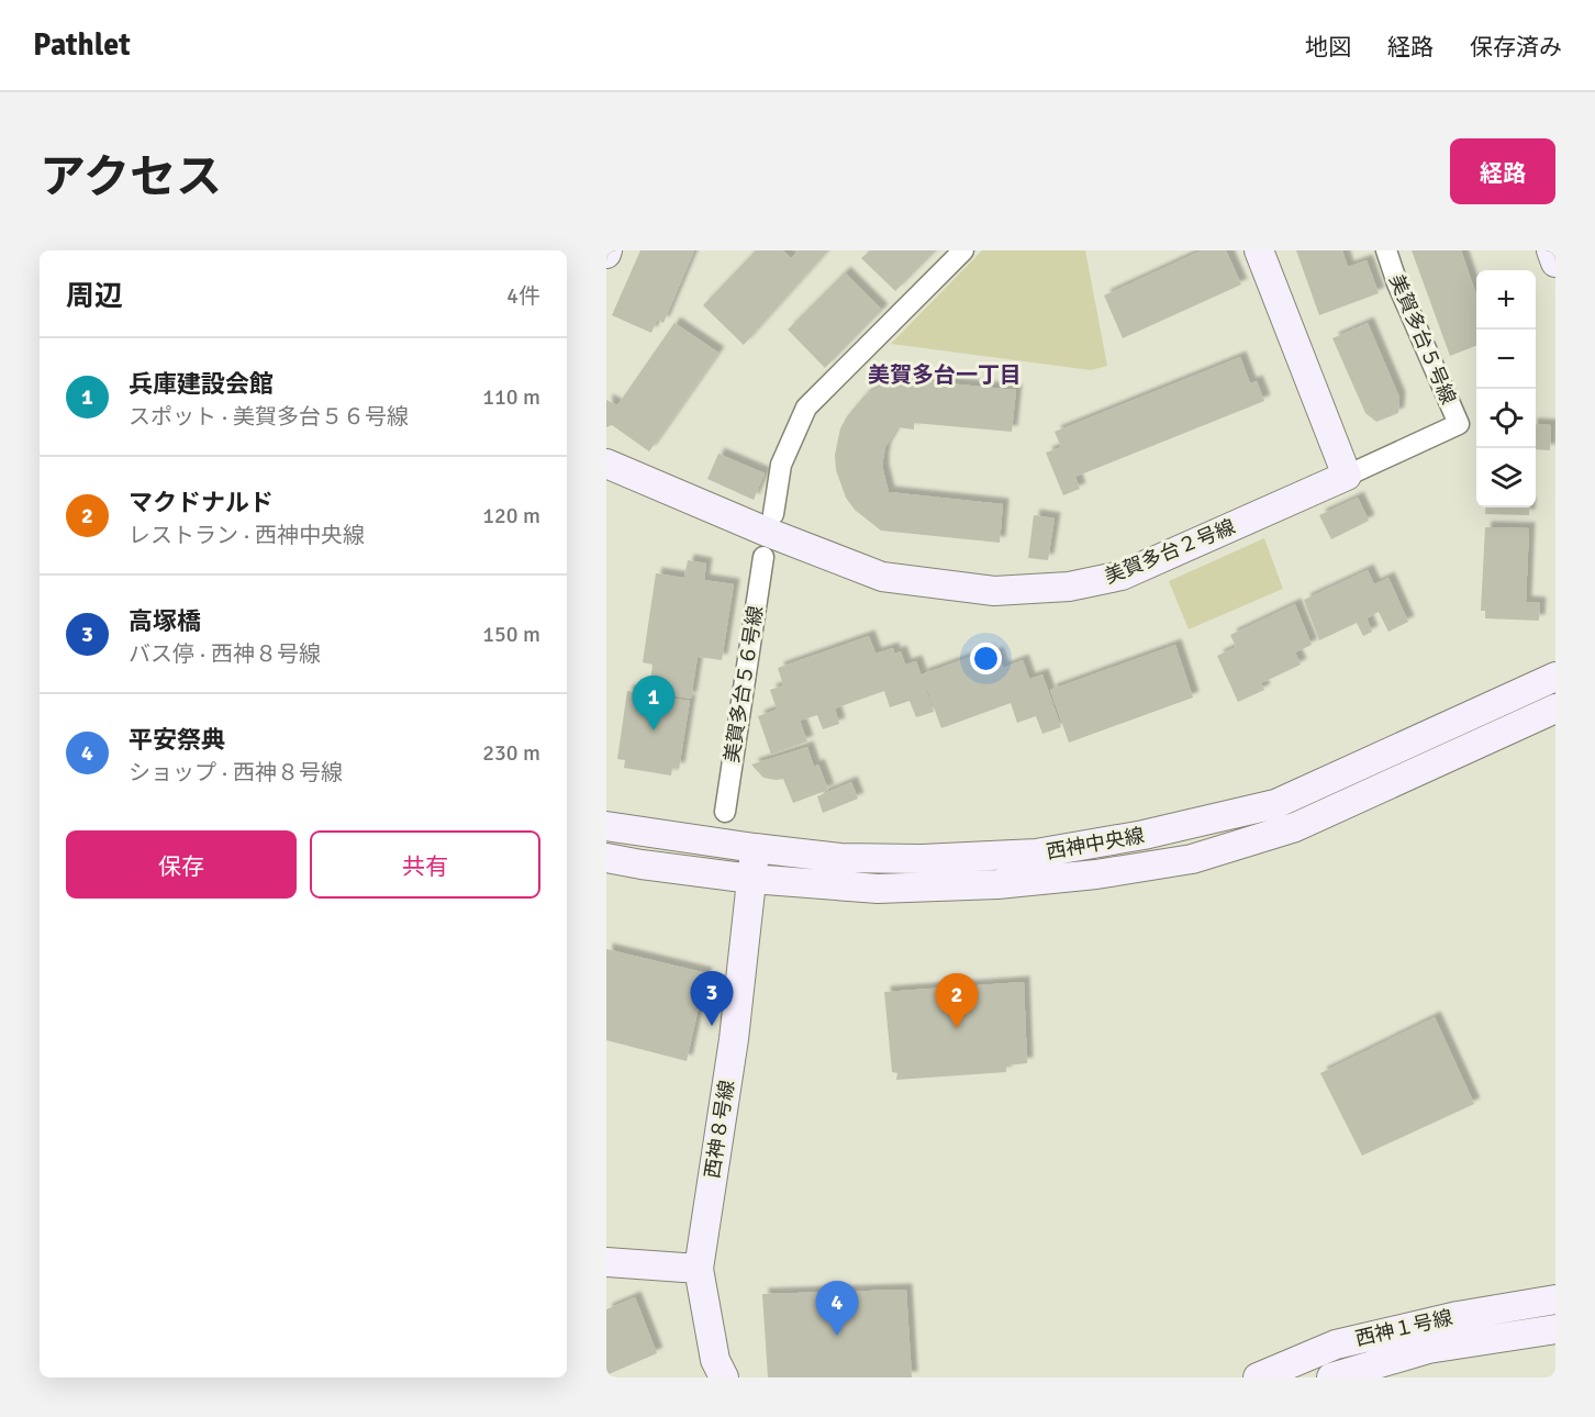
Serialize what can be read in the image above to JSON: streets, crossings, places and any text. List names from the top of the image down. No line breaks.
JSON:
{"streets":{"street":["美賀多台５号線","美賀多台２号線","美賀多台５６号線","西神中央線","西神８号線","西神１号線"]},"crossings":[["美賀多台５号線","美賀多台２号線"],["西神中央線","西神８号線"]],"districts":["美賀多台一丁目"],"page":{"header":"Pathlet","nav":["地図","経路","保存済み"],"title":"アクセス","buttons":["経路",["保存","共有"]],"heading":["周辺","4件"],"map_buttons":["+","−"],"list":[{"mark":"1","name":"兵庫建設会館","note":"スポット · 美賀多台５６号線","value":"110 m"},{"mark":"2","name":"マクドナルド","note":"レストラン · 西神中央線","value":"120 m"},{"mark":"3","name":"高塚橋","note":"バス停 · 西神８号線","value":"150 m"},{"mark":"4","name":"平安祭典","note":"ショップ · 西神８号線","value":"230 m"}],"pins":["1","3","2","4"]}}
